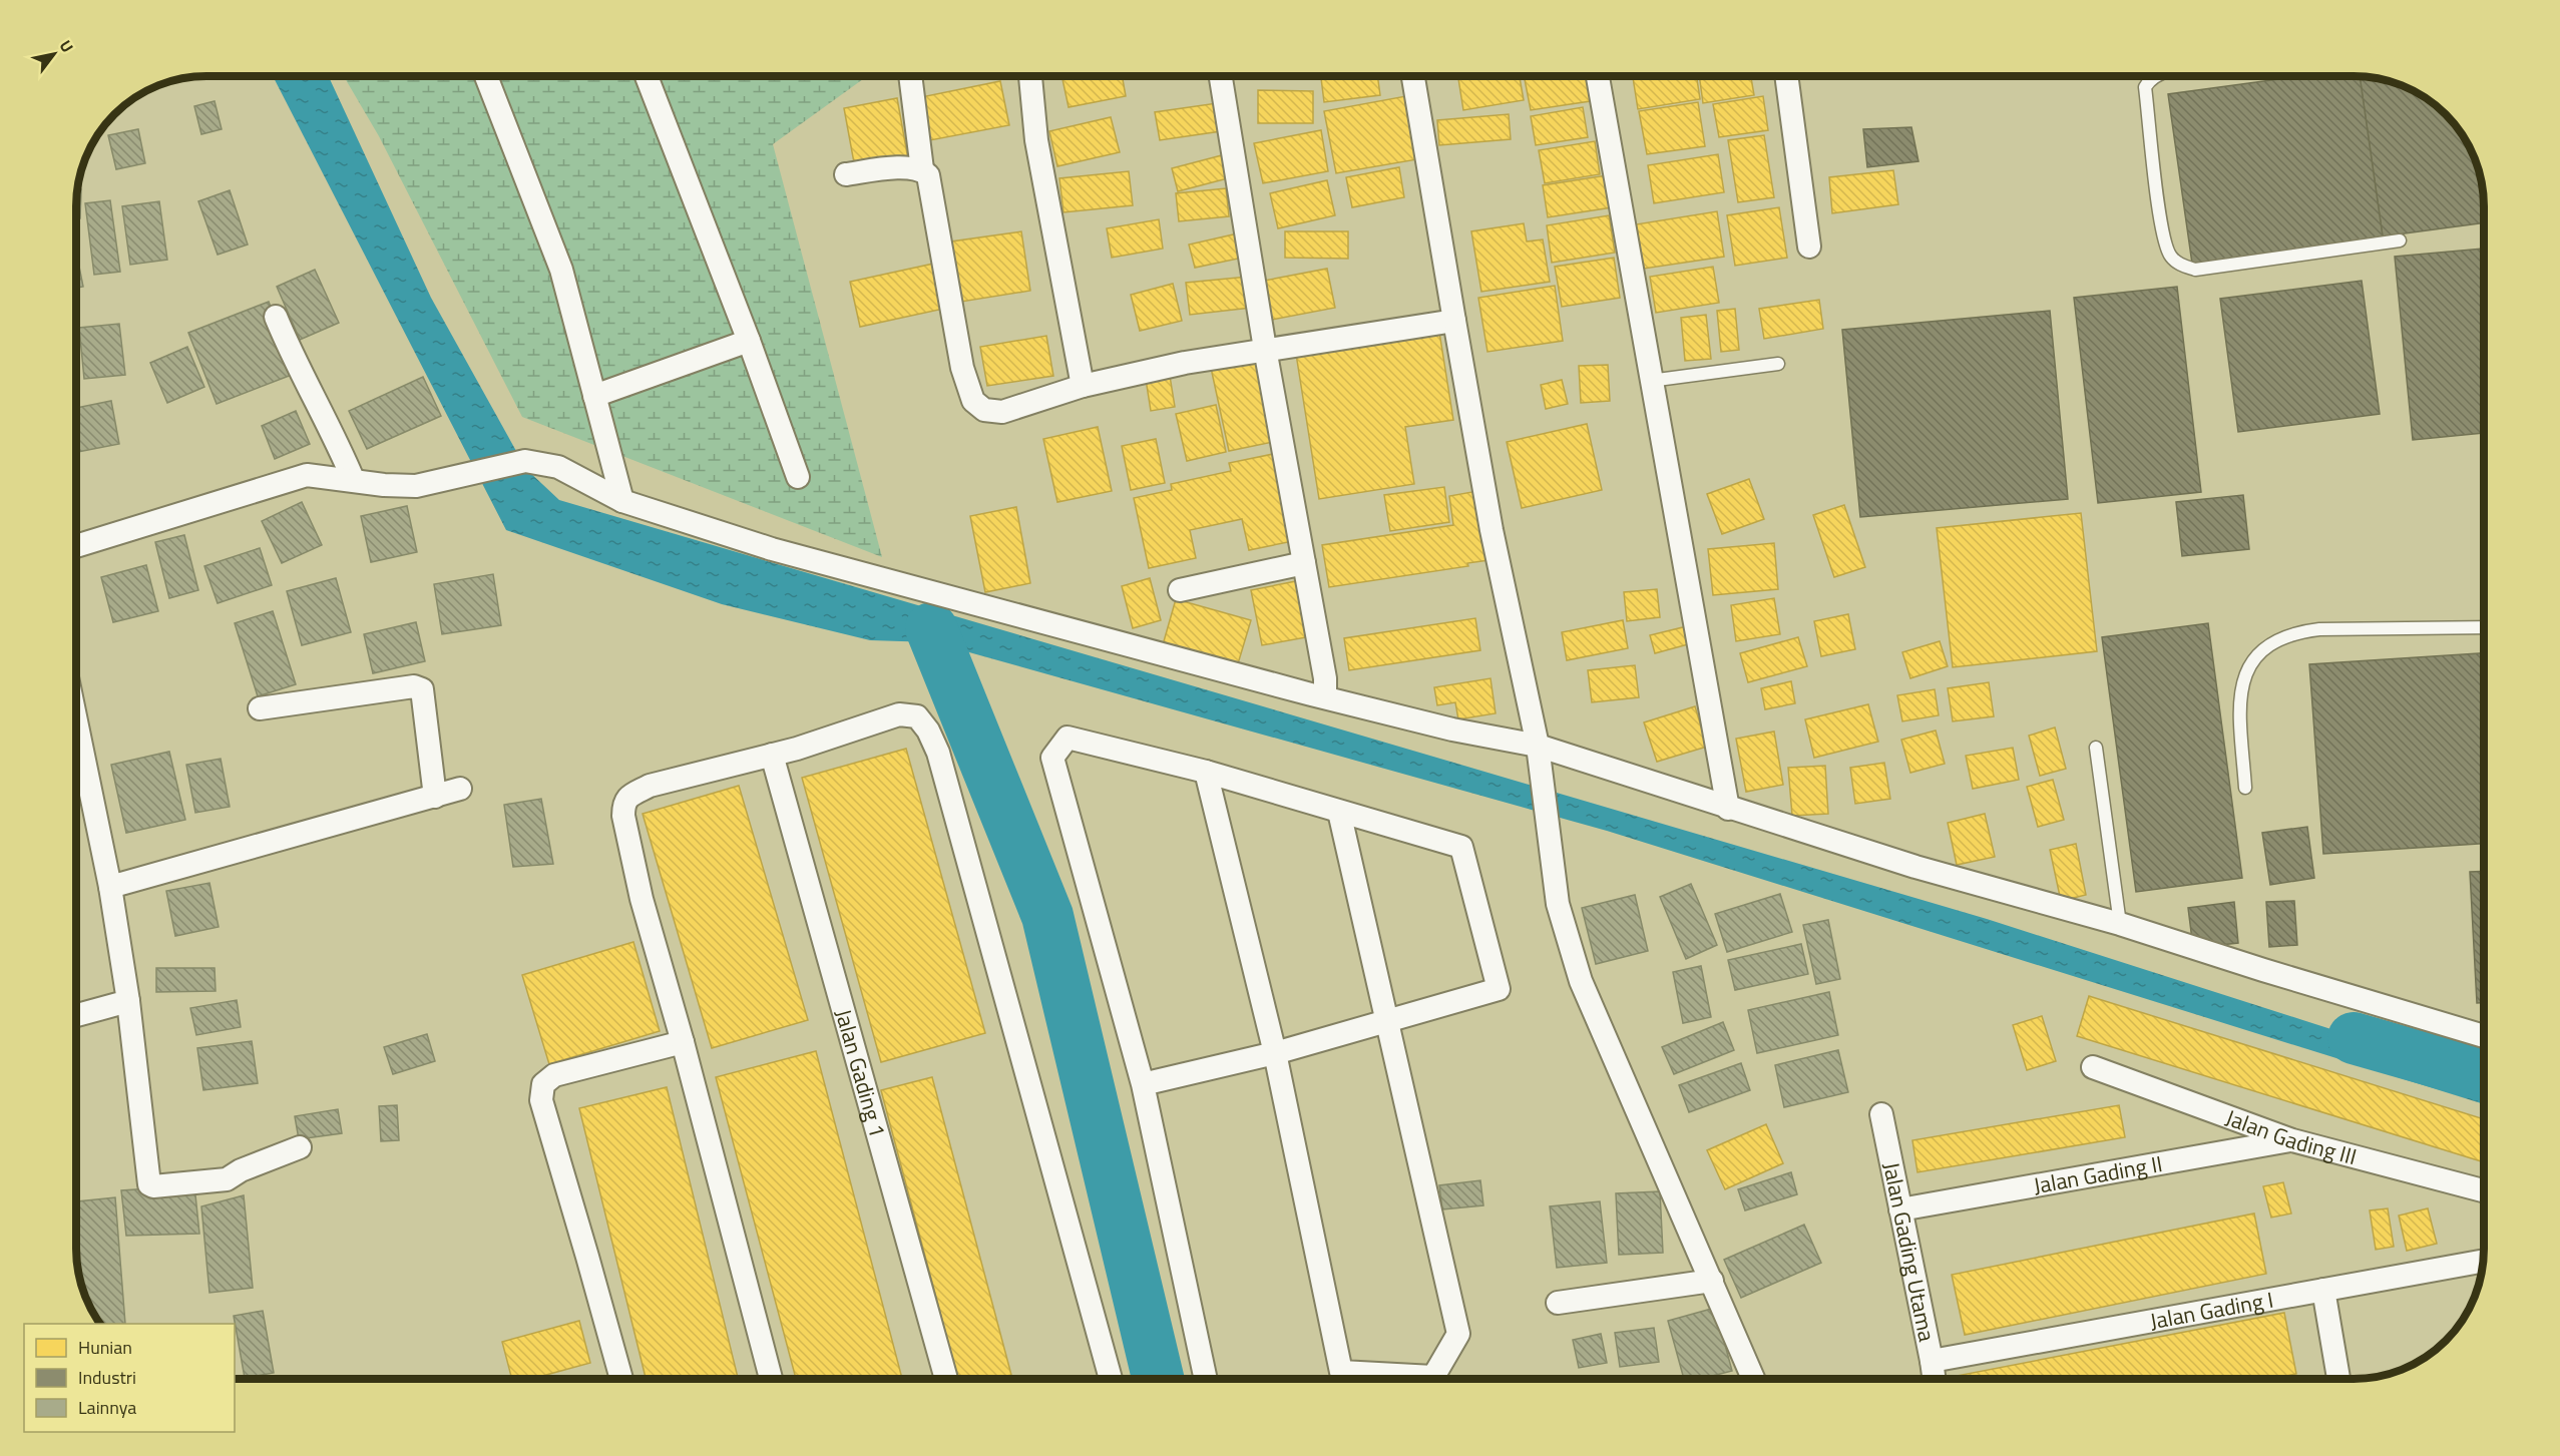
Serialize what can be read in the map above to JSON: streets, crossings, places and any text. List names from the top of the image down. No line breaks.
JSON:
{"streets":{"street":["Jalan Gading 1","Jalan Gading III","Jalan Gading II","Jalan Gading Utama","Jalan Gading I"]},"crossings":[["Jalan Gading III","Jalan Gading II"],["Jalan Gading II","Jalan Gading Utama"],["Jalan Gading Utama","Jalan Gading I"]],"legend":["Hunian","Industri","Lainnya"],"north":"top right"}
